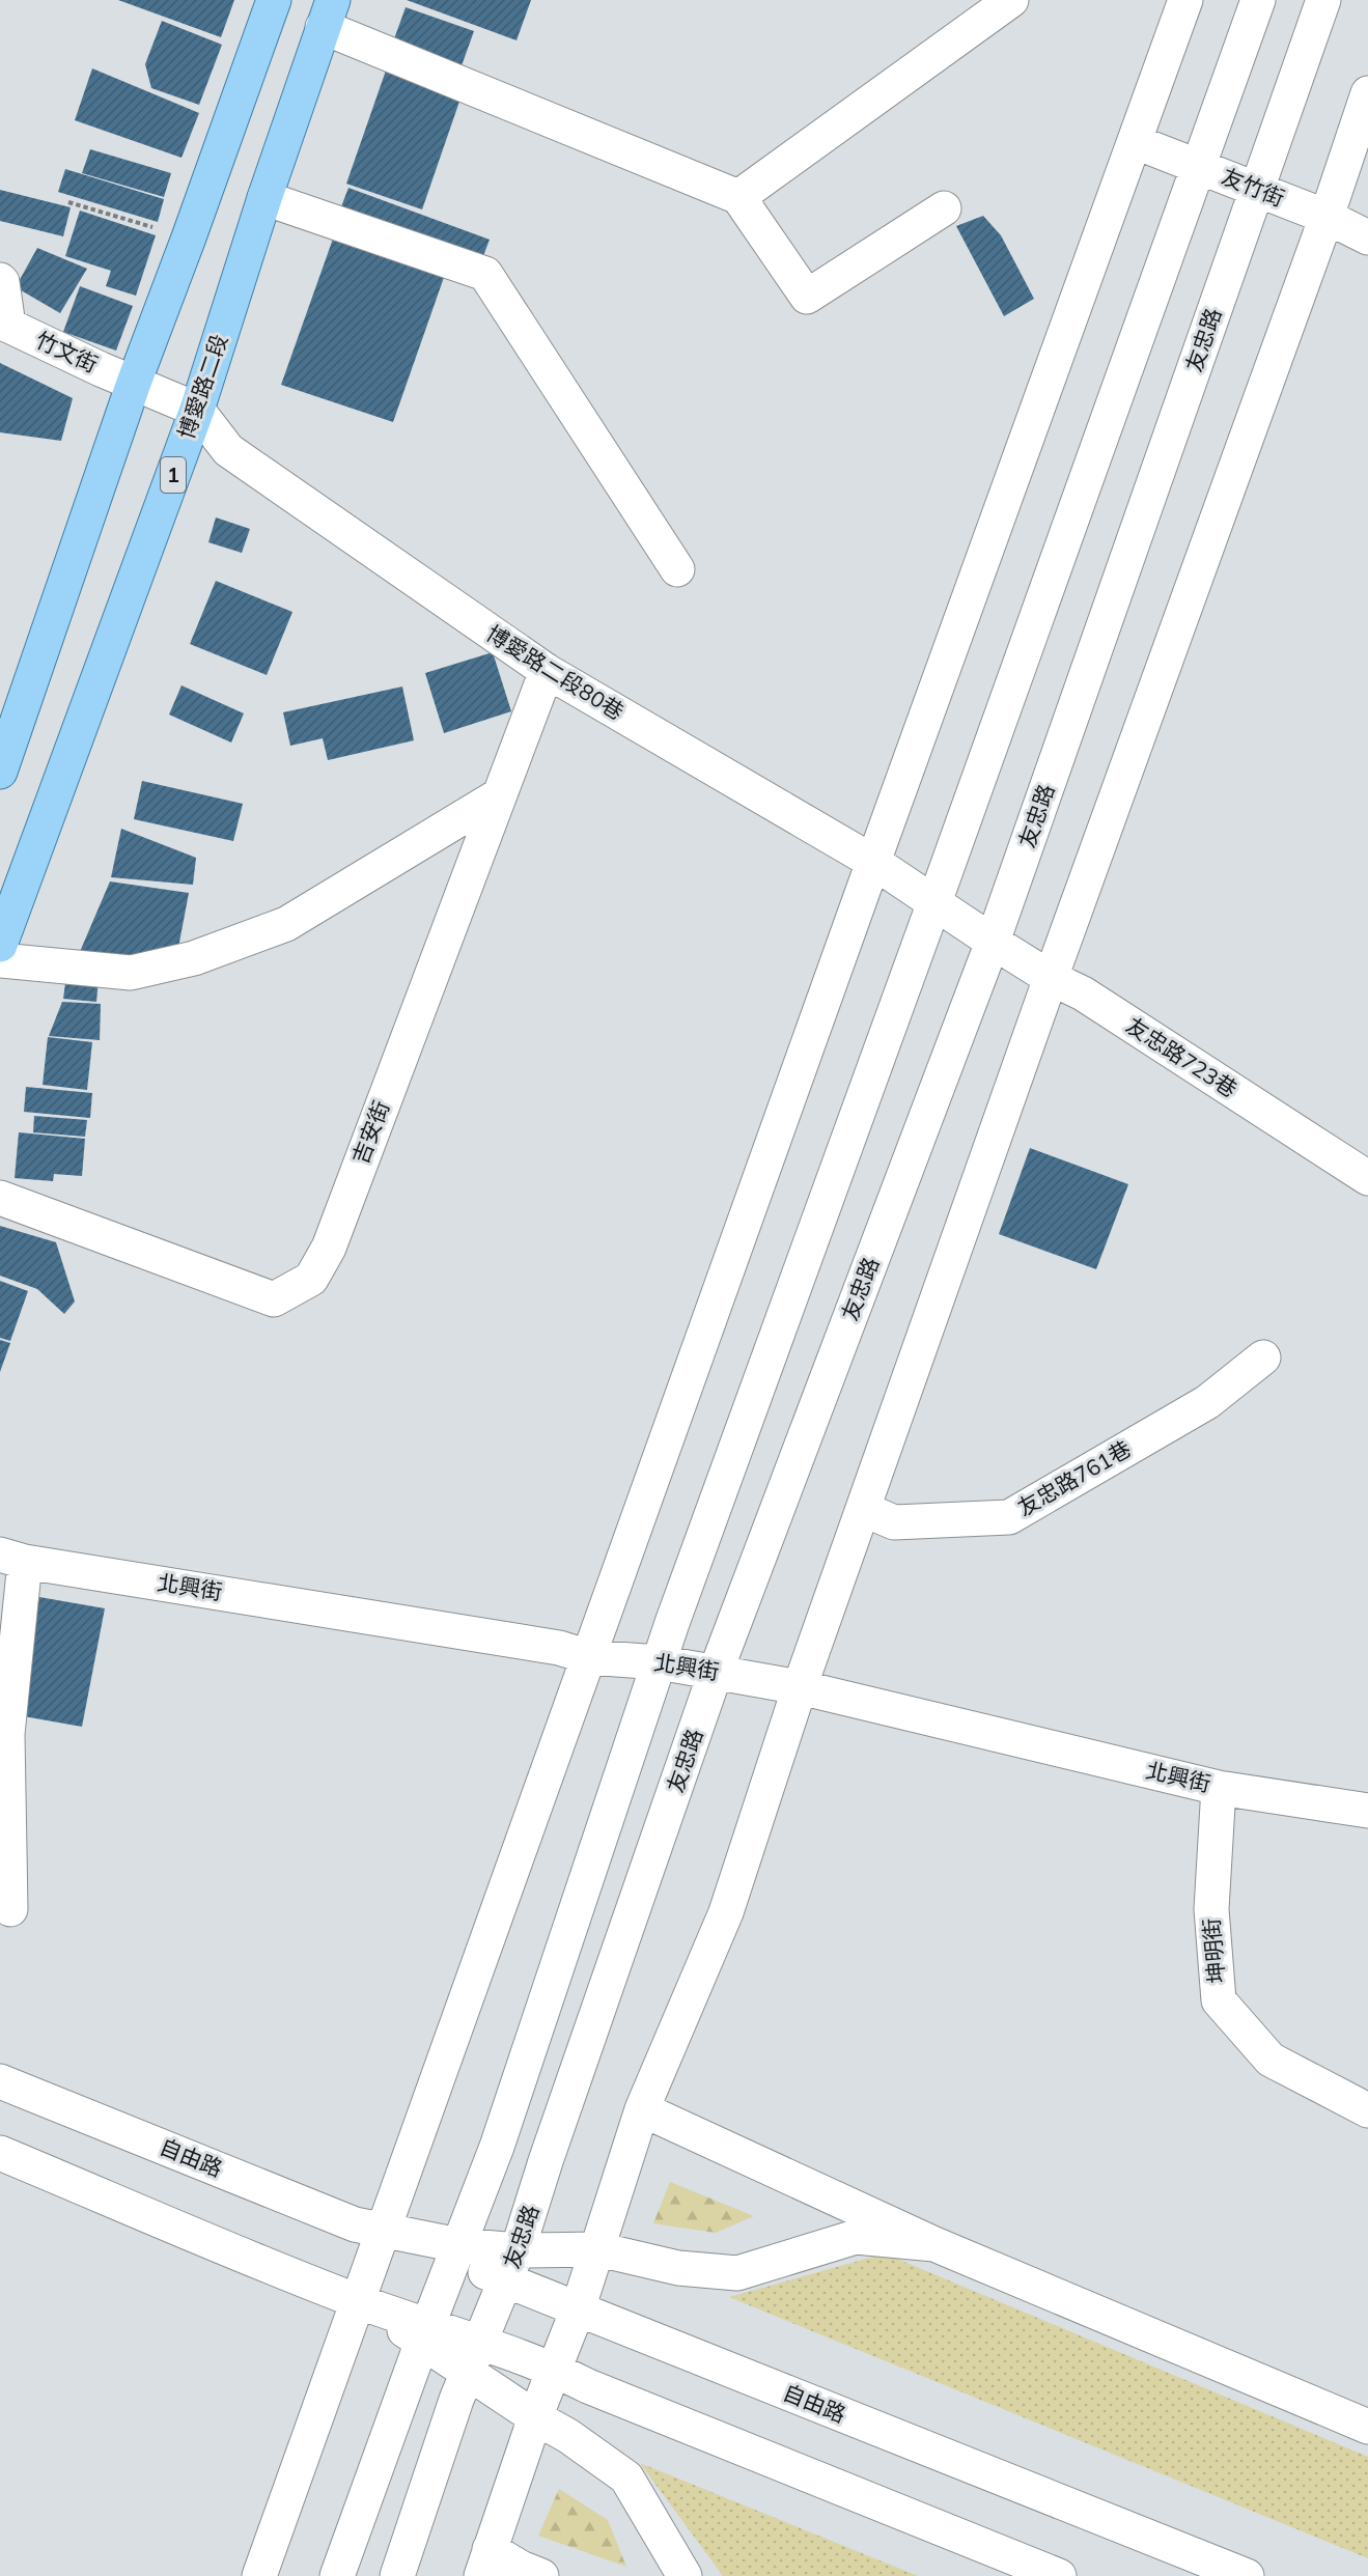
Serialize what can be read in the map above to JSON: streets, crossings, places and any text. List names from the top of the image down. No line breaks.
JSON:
{"streets":{"main road":["博愛路二段","1"],"street":["友竹街","友忠路","竹文街","博愛路二段80巷","友忠路723巷","吉安街","友忠路761巷","北興街","坤明街","自由路"]},"crossings":[["友竹街","友忠路"],["友忠路","博愛路二段80巷"],["友忠路","友忠路723巷"],["友忠路","北興街"],["友忠路","自由路"],["竹文街","博愛路二段80巷"],["博愛路二段","博愛路二段80巷"],["博愛路二段80巷","友忠路723巷"],["博愛路二段80巷","吉安街"],["北興街","坤明街"]]}
